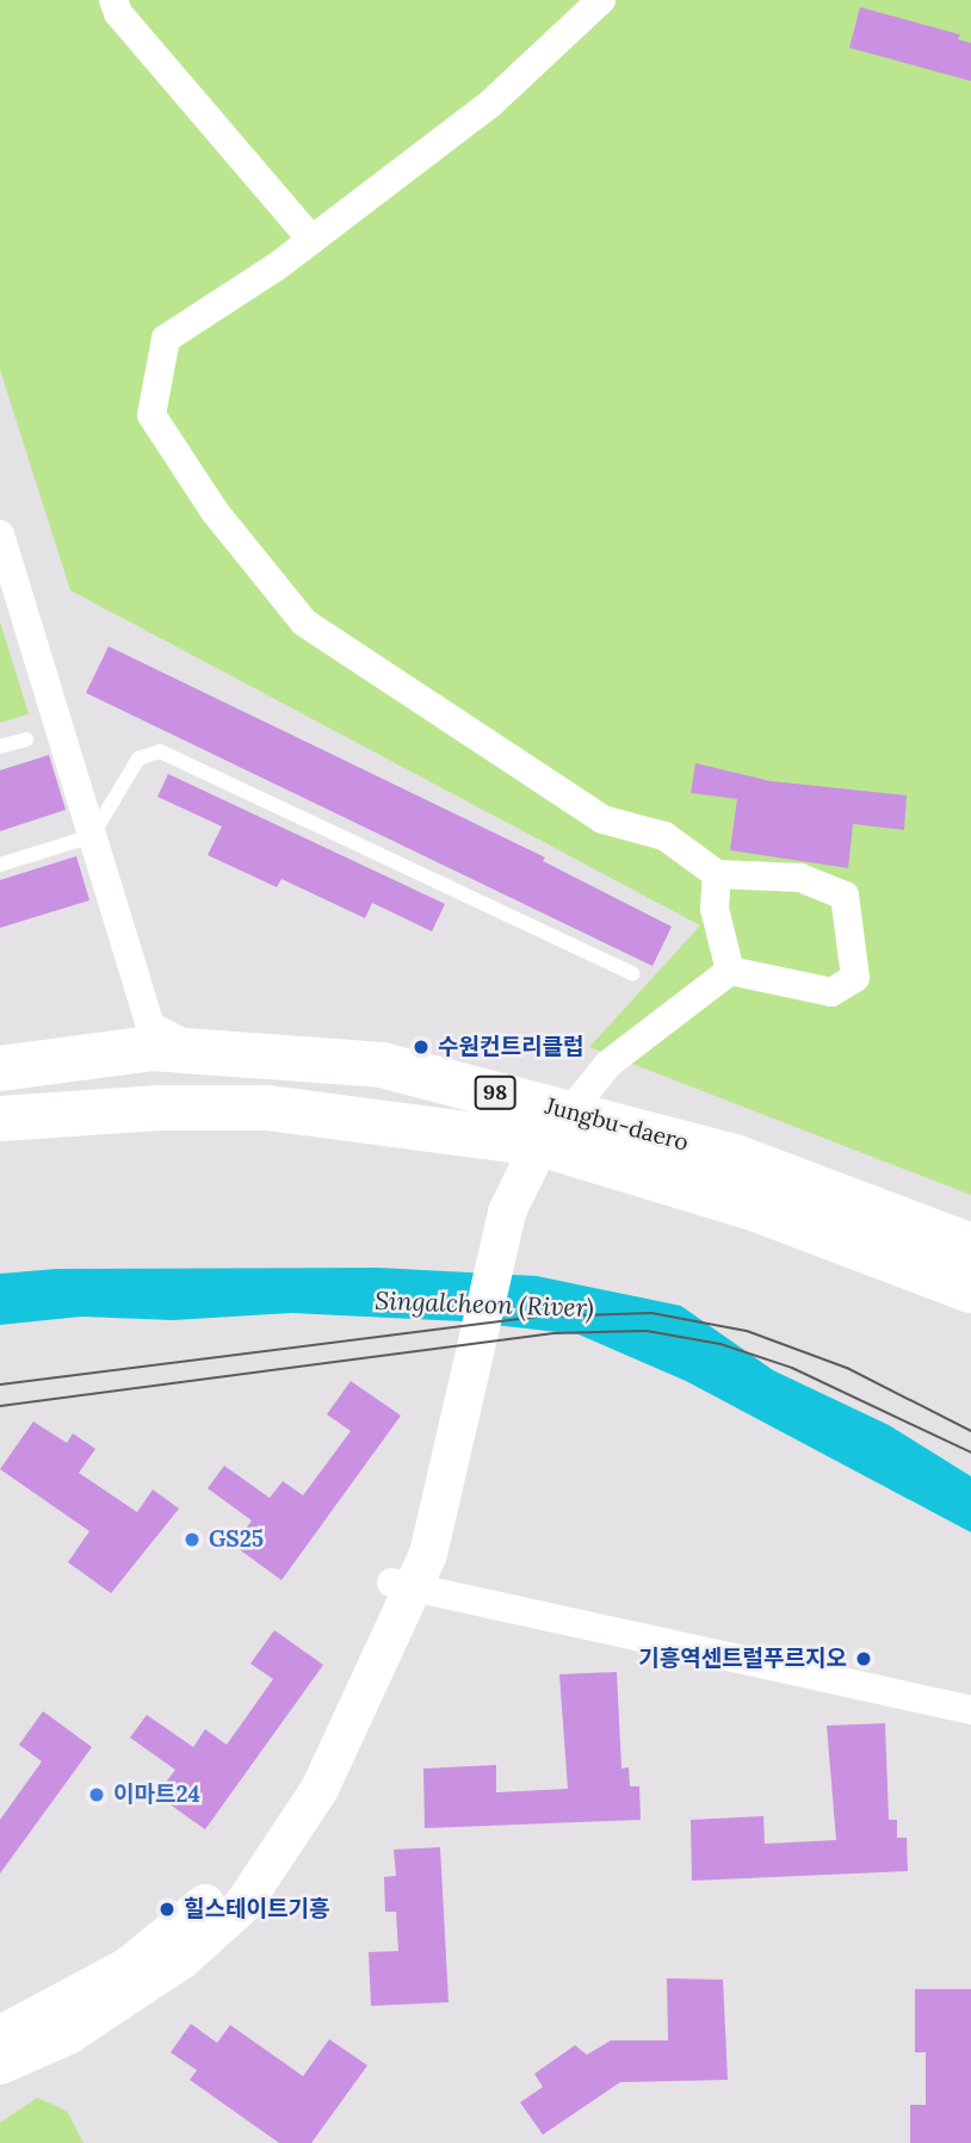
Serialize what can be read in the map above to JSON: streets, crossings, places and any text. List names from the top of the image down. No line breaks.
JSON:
{"streets":{"main road":["98","Jungbu-daero"]},"water":["Singalcheon (River)"],"places":["수원컨트리클럽","GS25","기흥역센트럴푸르지오","이마트24","힐스테이트기흥"]}
